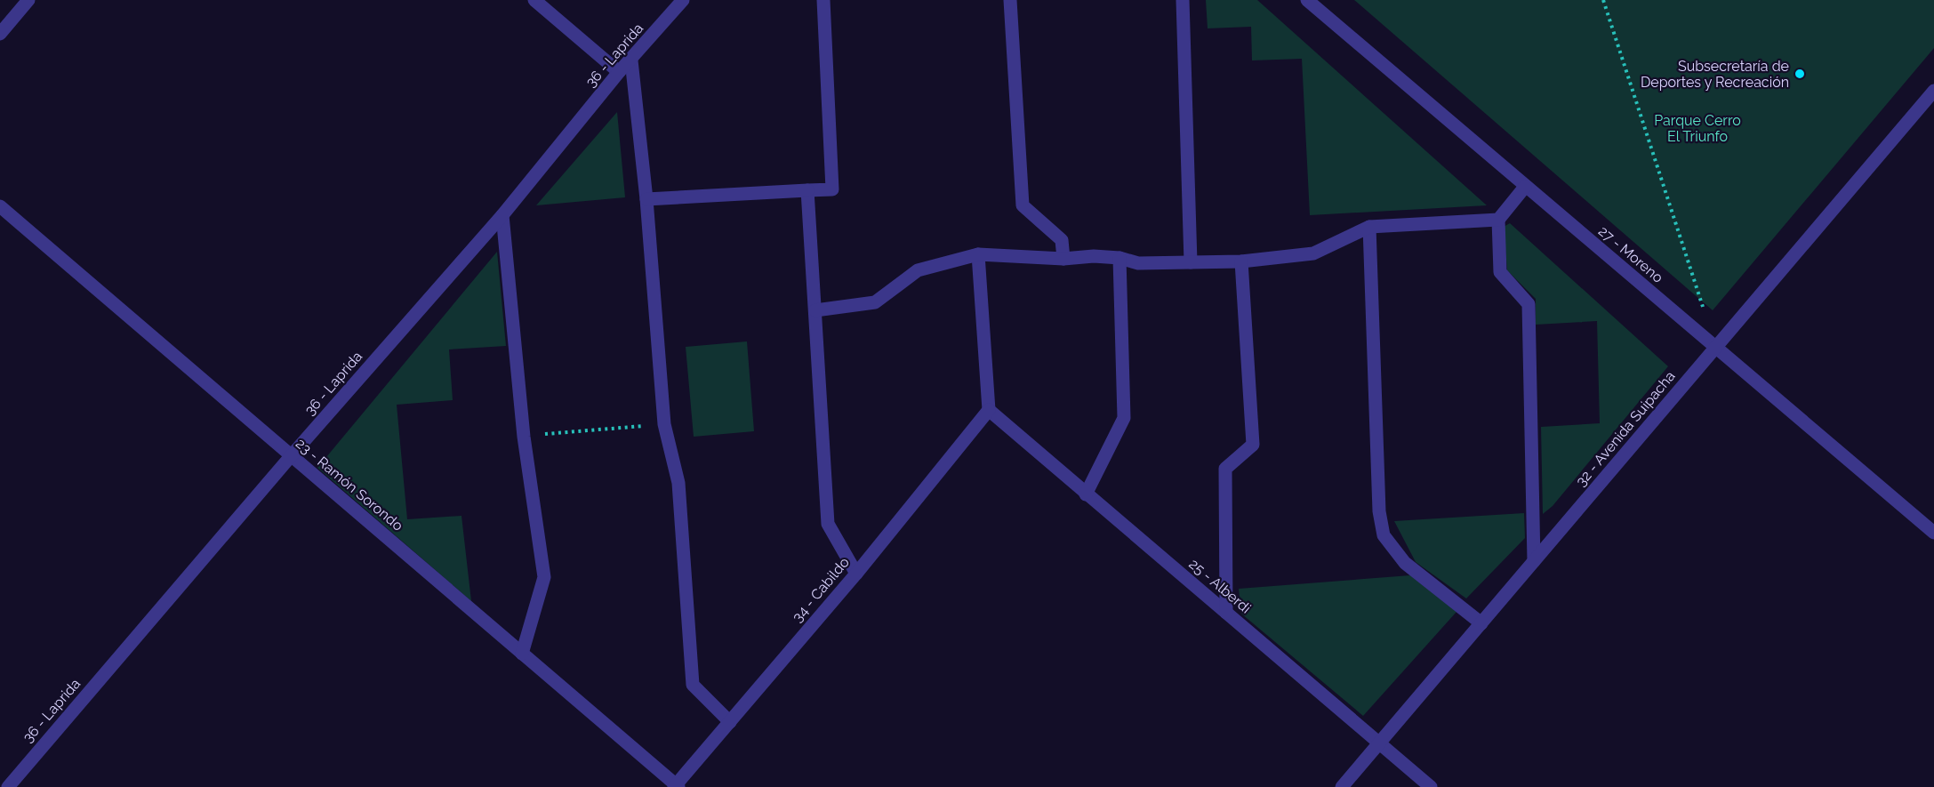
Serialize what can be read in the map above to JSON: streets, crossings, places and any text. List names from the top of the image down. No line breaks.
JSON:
{"streets":{"street":["36 - Laprida","27 - Moreno","32 - Avenida Suipacha","23 - Ramón Sorondo","25 - Alberdi","34 - Cabildo"]},"crossings":[["36 - Laprida","23 - Ramón Sorondo"],["27 - Moreno","32 - Avenida Suipacha"],["32 - Avenida Suipacha","25 - Alberdi"],["23 - Ramón Sorondo","34 - Cabildo"],["25 - Alberdi","34 - Cabildo"]],"parks":["Parque Cerro El Triunfo"],"places":["Subsecretaría de Deportes y Recreación"]}
